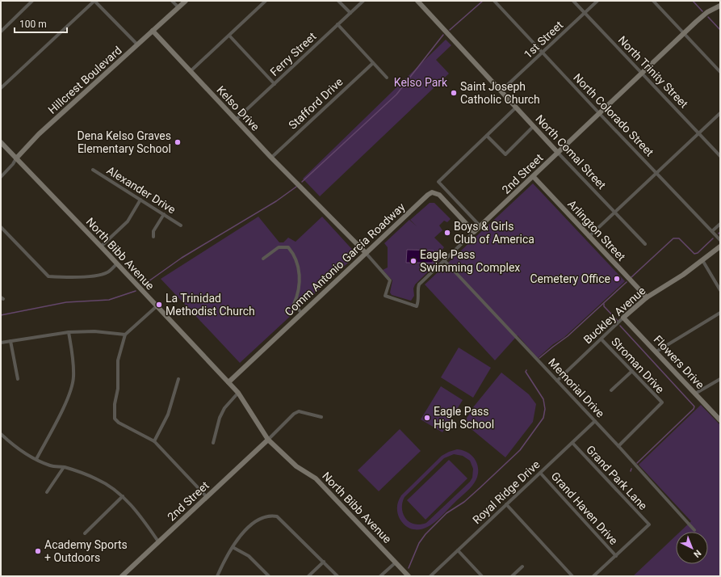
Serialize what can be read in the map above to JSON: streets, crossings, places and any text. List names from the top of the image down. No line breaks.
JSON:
{"streets":{"street":["1st Street","Ferry Street","North Trinity Street","Hillcrest Boulevard","Stafford Drive","Kelso Drive","North Colorado Street","North Comal Street","2nd Street","Alexander Drive","Arlington Street","North Bibb Avenue","Comm Antonio García Roadway","Buckley Avenue","Flowers Drive","Stroman Drive","Memorial Drive","Grand Park Lane","Royal Ridge Drive","Grand Haven Drive"]},"crossings":[["1st Street","North Trinity Street"],["1st Street","North Colorado Street"],["1st Street","North Comal Street"],["Ferry Street","Kelso Drive"],["North Trinity Street","2nd Street"],["Hillcrest Boulevard","Kelso Drive"],["Hillcrest Boulevard","North Bibb Avenue"],["Stafford Drive","Kelso Drive"],["Kelso Drive","2nd Street"],["Kelso Drive","Comm Antonio García Roadway"],["North Colorado Street","2nd Street"],["North Comal Street","2nd Street"],["2nd Street","Arlington Street"],["2nd Street","North Bibb Avenue"],["2nd Street","Comm Antonio García Roadway"],["2nd Street","Memorial Drive"],["Arlington Street","Buckley Avenue"],["North Bibb Avenue","Comm Antonio García Roadway"],["Buckley Avenue","Flowers Drive"],["Buckley Avenue","Stroman Drive"],["Buckley Avenue","Memorial Drive"],["Stroman Drive","Memorial Drive"],["Memorial Drive","Royal Ridge Drive"],["Grand Park Lane","Royal Ridge Drive"],["Grand Park Lane","Grand Haven Drive"],["Royal Ridge Drive","Grand Haven Drive"]],"parks":["Kelso Park"],"places":["Saint Joseph Catholic Church","Dena Kelso Graves Elementary School","Boys & Girls Club of America","Eagle Pass Swimming Complex","Cemetery Office","La Trinidad Methodist Church","Eagle Pass High School","Academy Sports + Outdoors"],"scale_bar":"100 m","north":"bottom right"}
